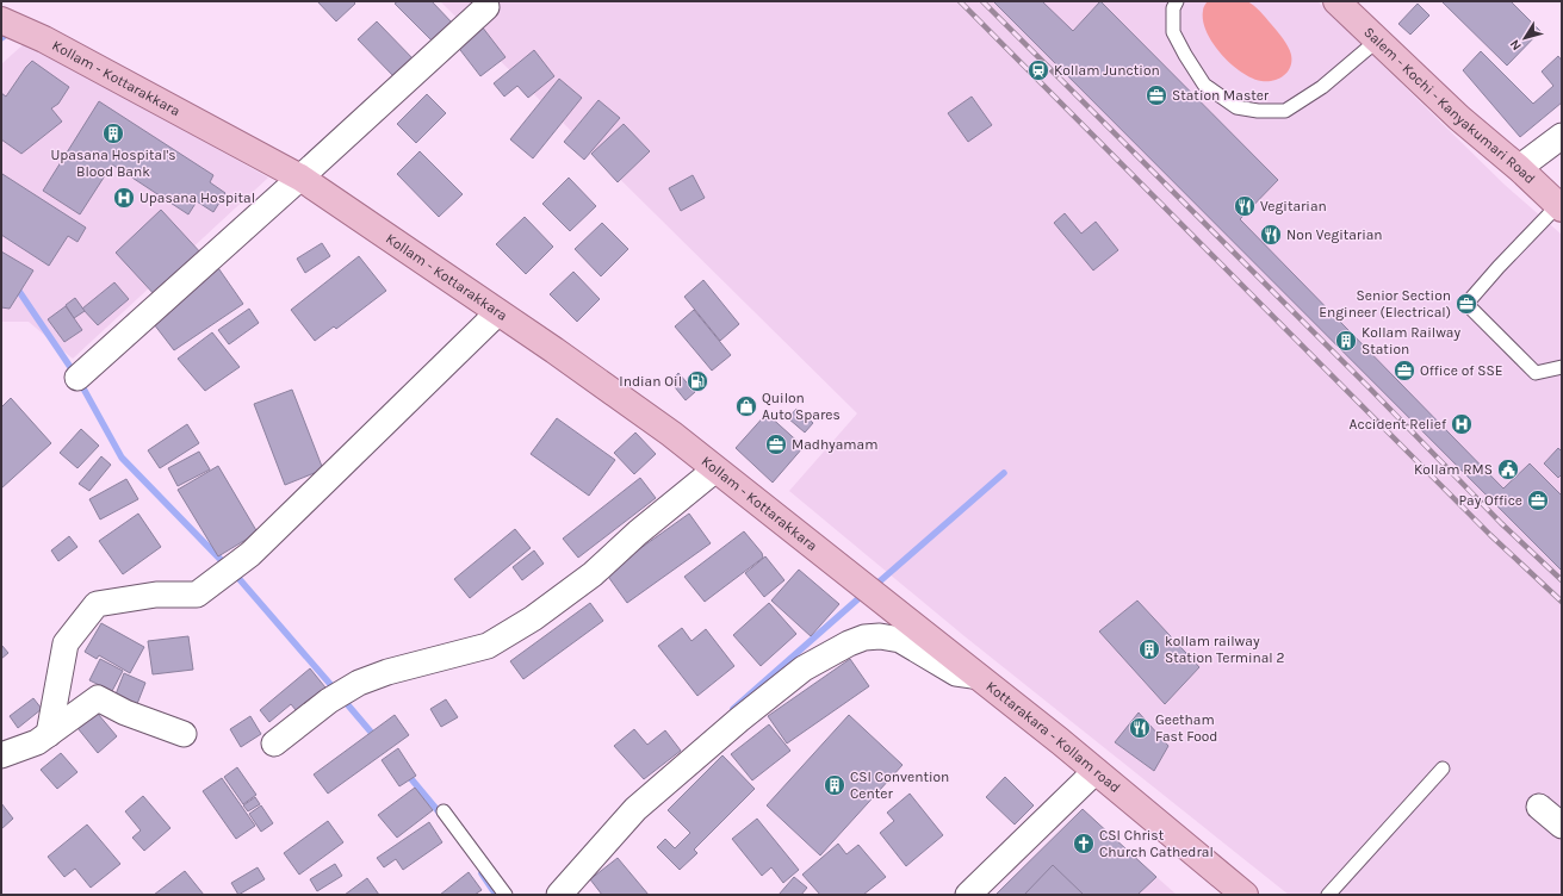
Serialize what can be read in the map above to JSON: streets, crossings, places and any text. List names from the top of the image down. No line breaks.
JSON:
{"streets":{"main road":["Kollam - Kottarakkara","Salem - Kochi - Kanyakumari Road","Kottarakara - Kollam road"]},"crossings":[["Kollam - Kottarakkara","Kottarakara - Kollam road"]],"places":{"station":["Kollam Junction"],"office":["Station Master","Senior Section Engineer (Electrical)","Office of SSE","Madhyamam","Pay Office"],"building":["Upasana Hospital's Blood Bank","Kollam Railway Station","kollam railway Station Terminal 2","CSI Convention Center"],"hospital":["Upasana Hospital","Accident Relief"],"restaurant":["Vegitarian","Non Vegitarian","Geetham Fast Food"],"fuel station":["Indian Oil"],"shop":["Quilon Auto Spares"],"public building":["Kollam RMS"],"church":["CSI Christ Church Cathedral"]},"north":"bottom left"}
